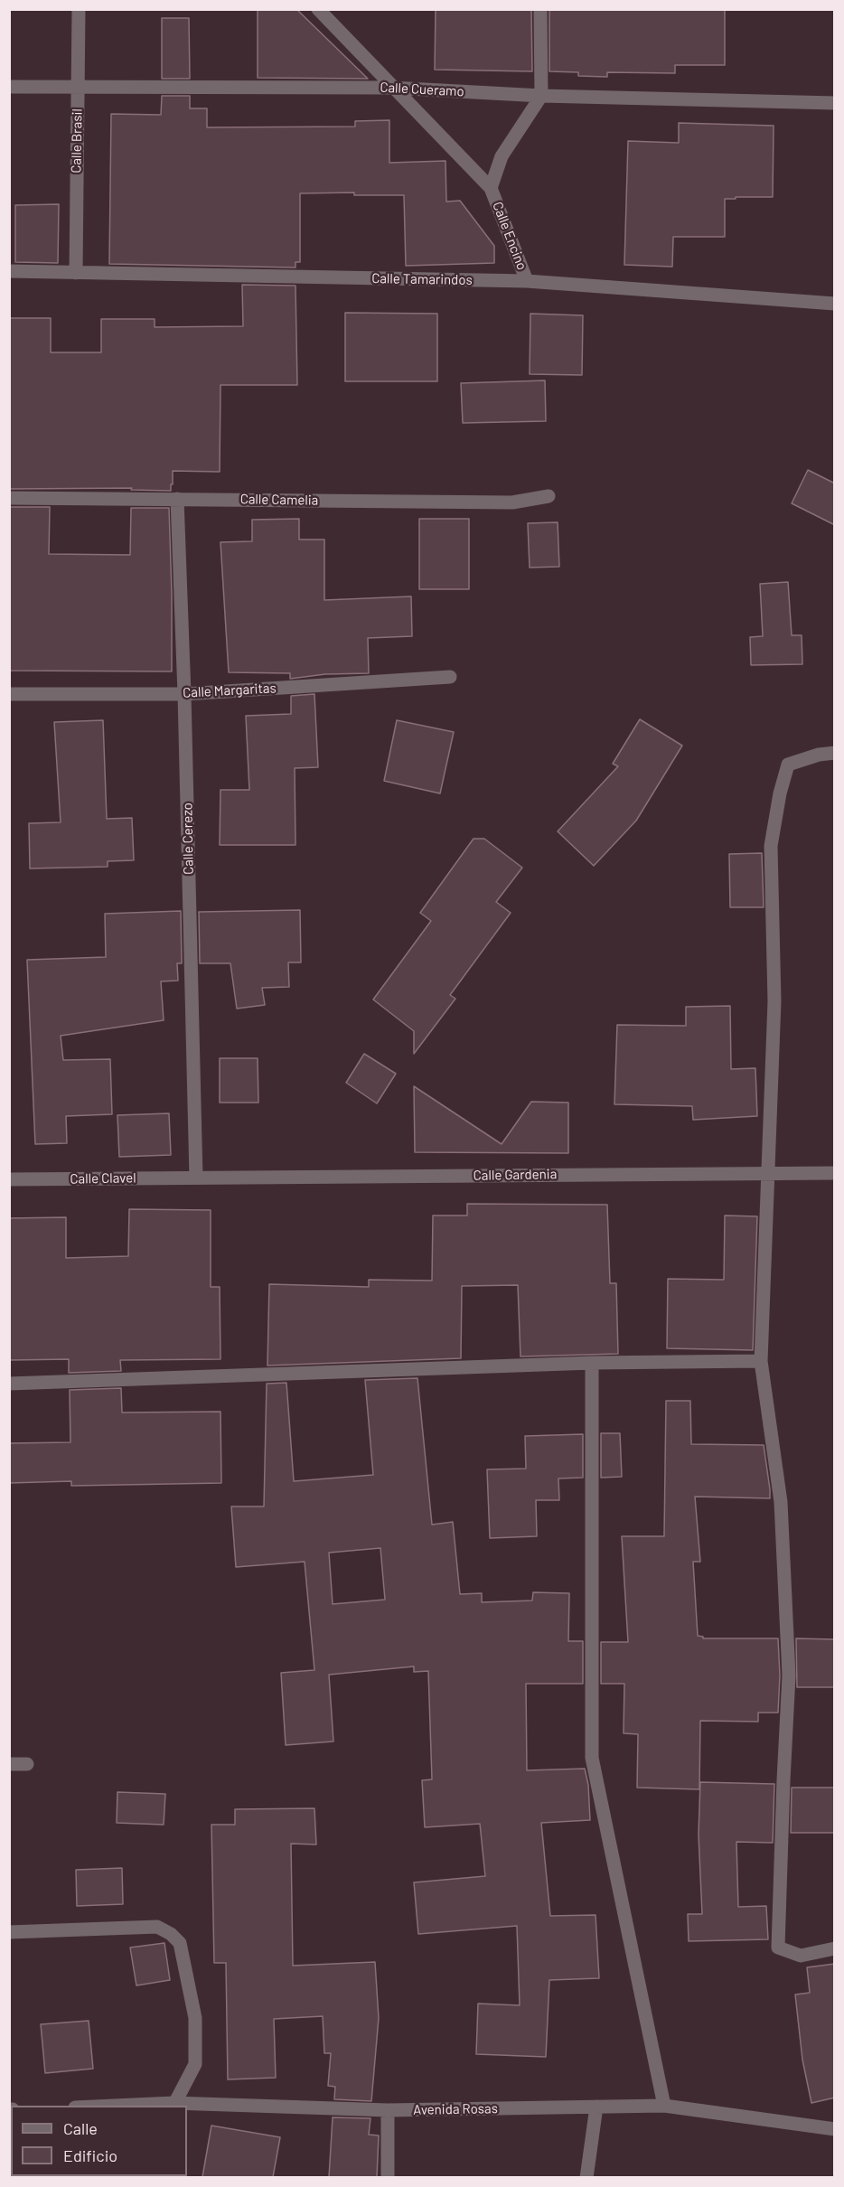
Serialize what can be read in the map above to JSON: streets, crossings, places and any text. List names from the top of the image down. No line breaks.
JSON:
{"streets":{"street":["Calle Cueramo","Calle Brasil","Calle Encino","Calle Tamarindos","Calle Camelia","Calle Margaritas","Calle Cerezo","Calle Gardenia","Calle Clavel","Avenida Rosas"]},"crossings":[["Calle Cueramo","Calle Brasil"],["Calle Cueramo","Calle Encino"],["Calle Brasil","Calle Tamarindos"],["Calle Encino","Calle Tamarindos"],["Calle Camelia","Calle Cerezo"],["Calle Margaritas","Calle Cerezo"],["Calle Cerezo","Calle Gardenia"],["Calle Cerezo","Calle Clavel"],["Calle Gardenia","Calle Clavel"]],"legend":["Calle","Edificio"]}
